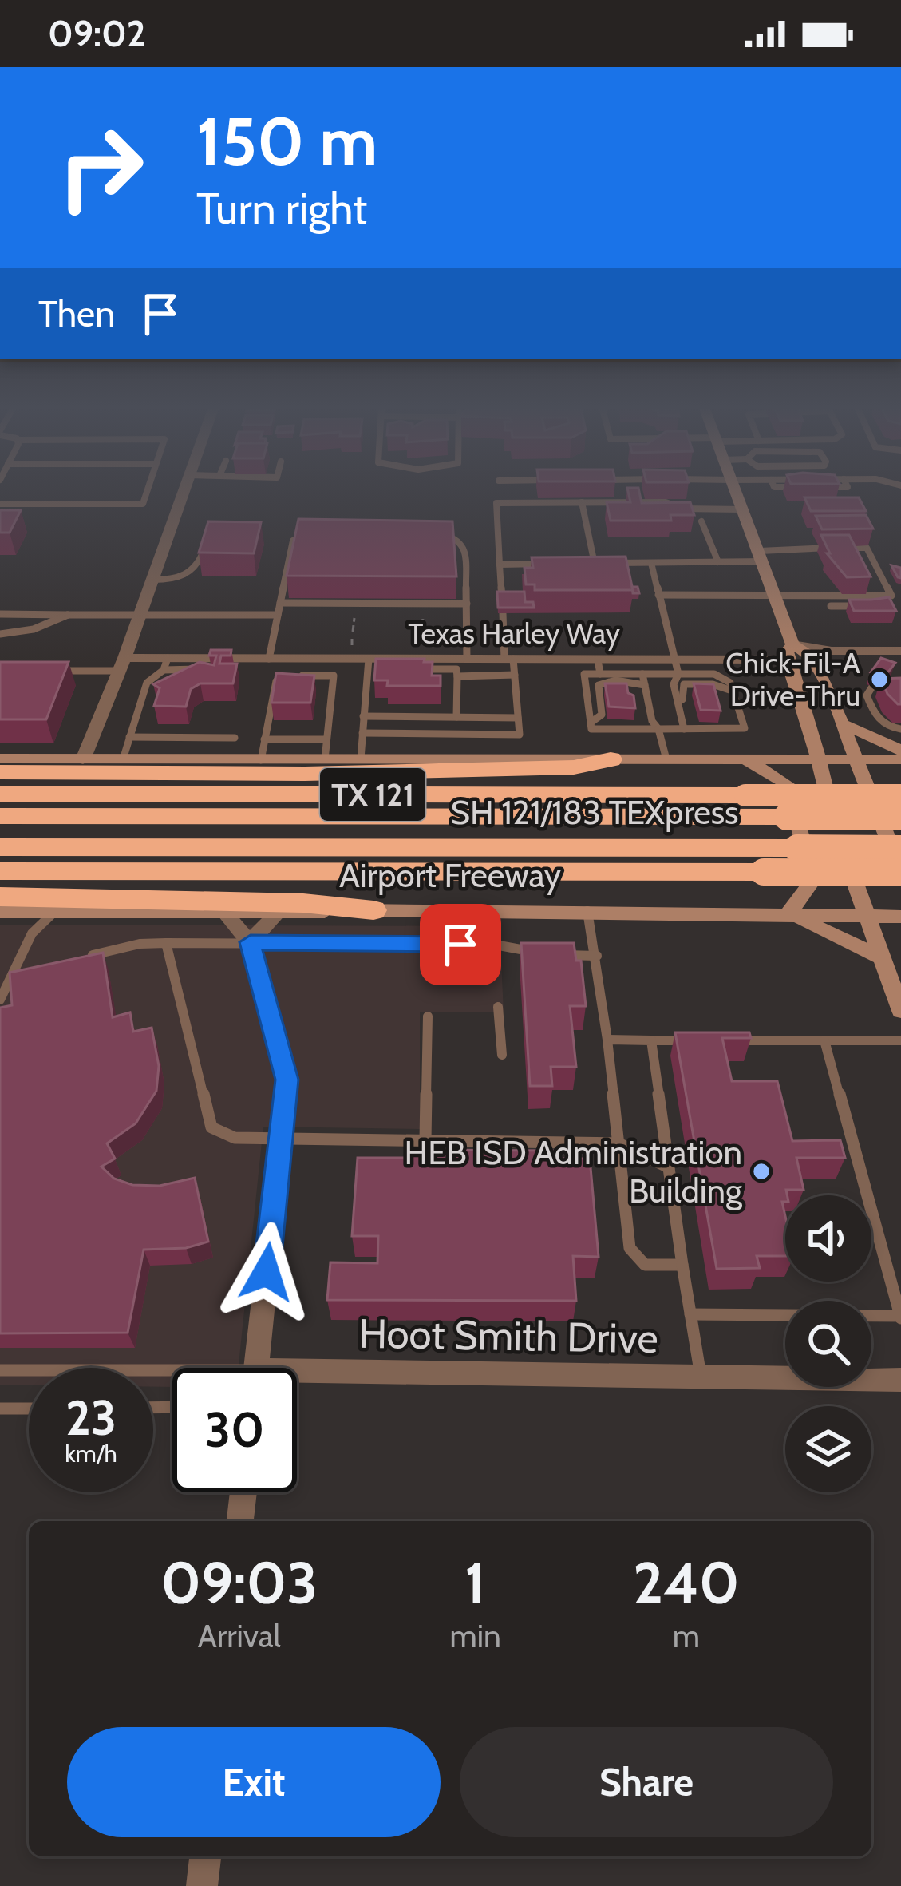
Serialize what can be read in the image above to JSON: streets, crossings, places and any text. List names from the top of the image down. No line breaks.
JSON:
{"streets":{"highway":["TX 121","SH 121/183 TEXpress","Airport Freeway"],"street":["Texas Harley Way","Hoot Smith Drive"]},"places":["Chick-Fil-A Drive-Thru","HEB ISD Administration Building"],"page":{"status":"09:02","turn":["150 m","Turn right"],"then":"Then","speed":"23 km/h","limit":"30","eta":["09:03","Arrival","1","min","240","m"],"buttons":["Exit","Share"]}}
